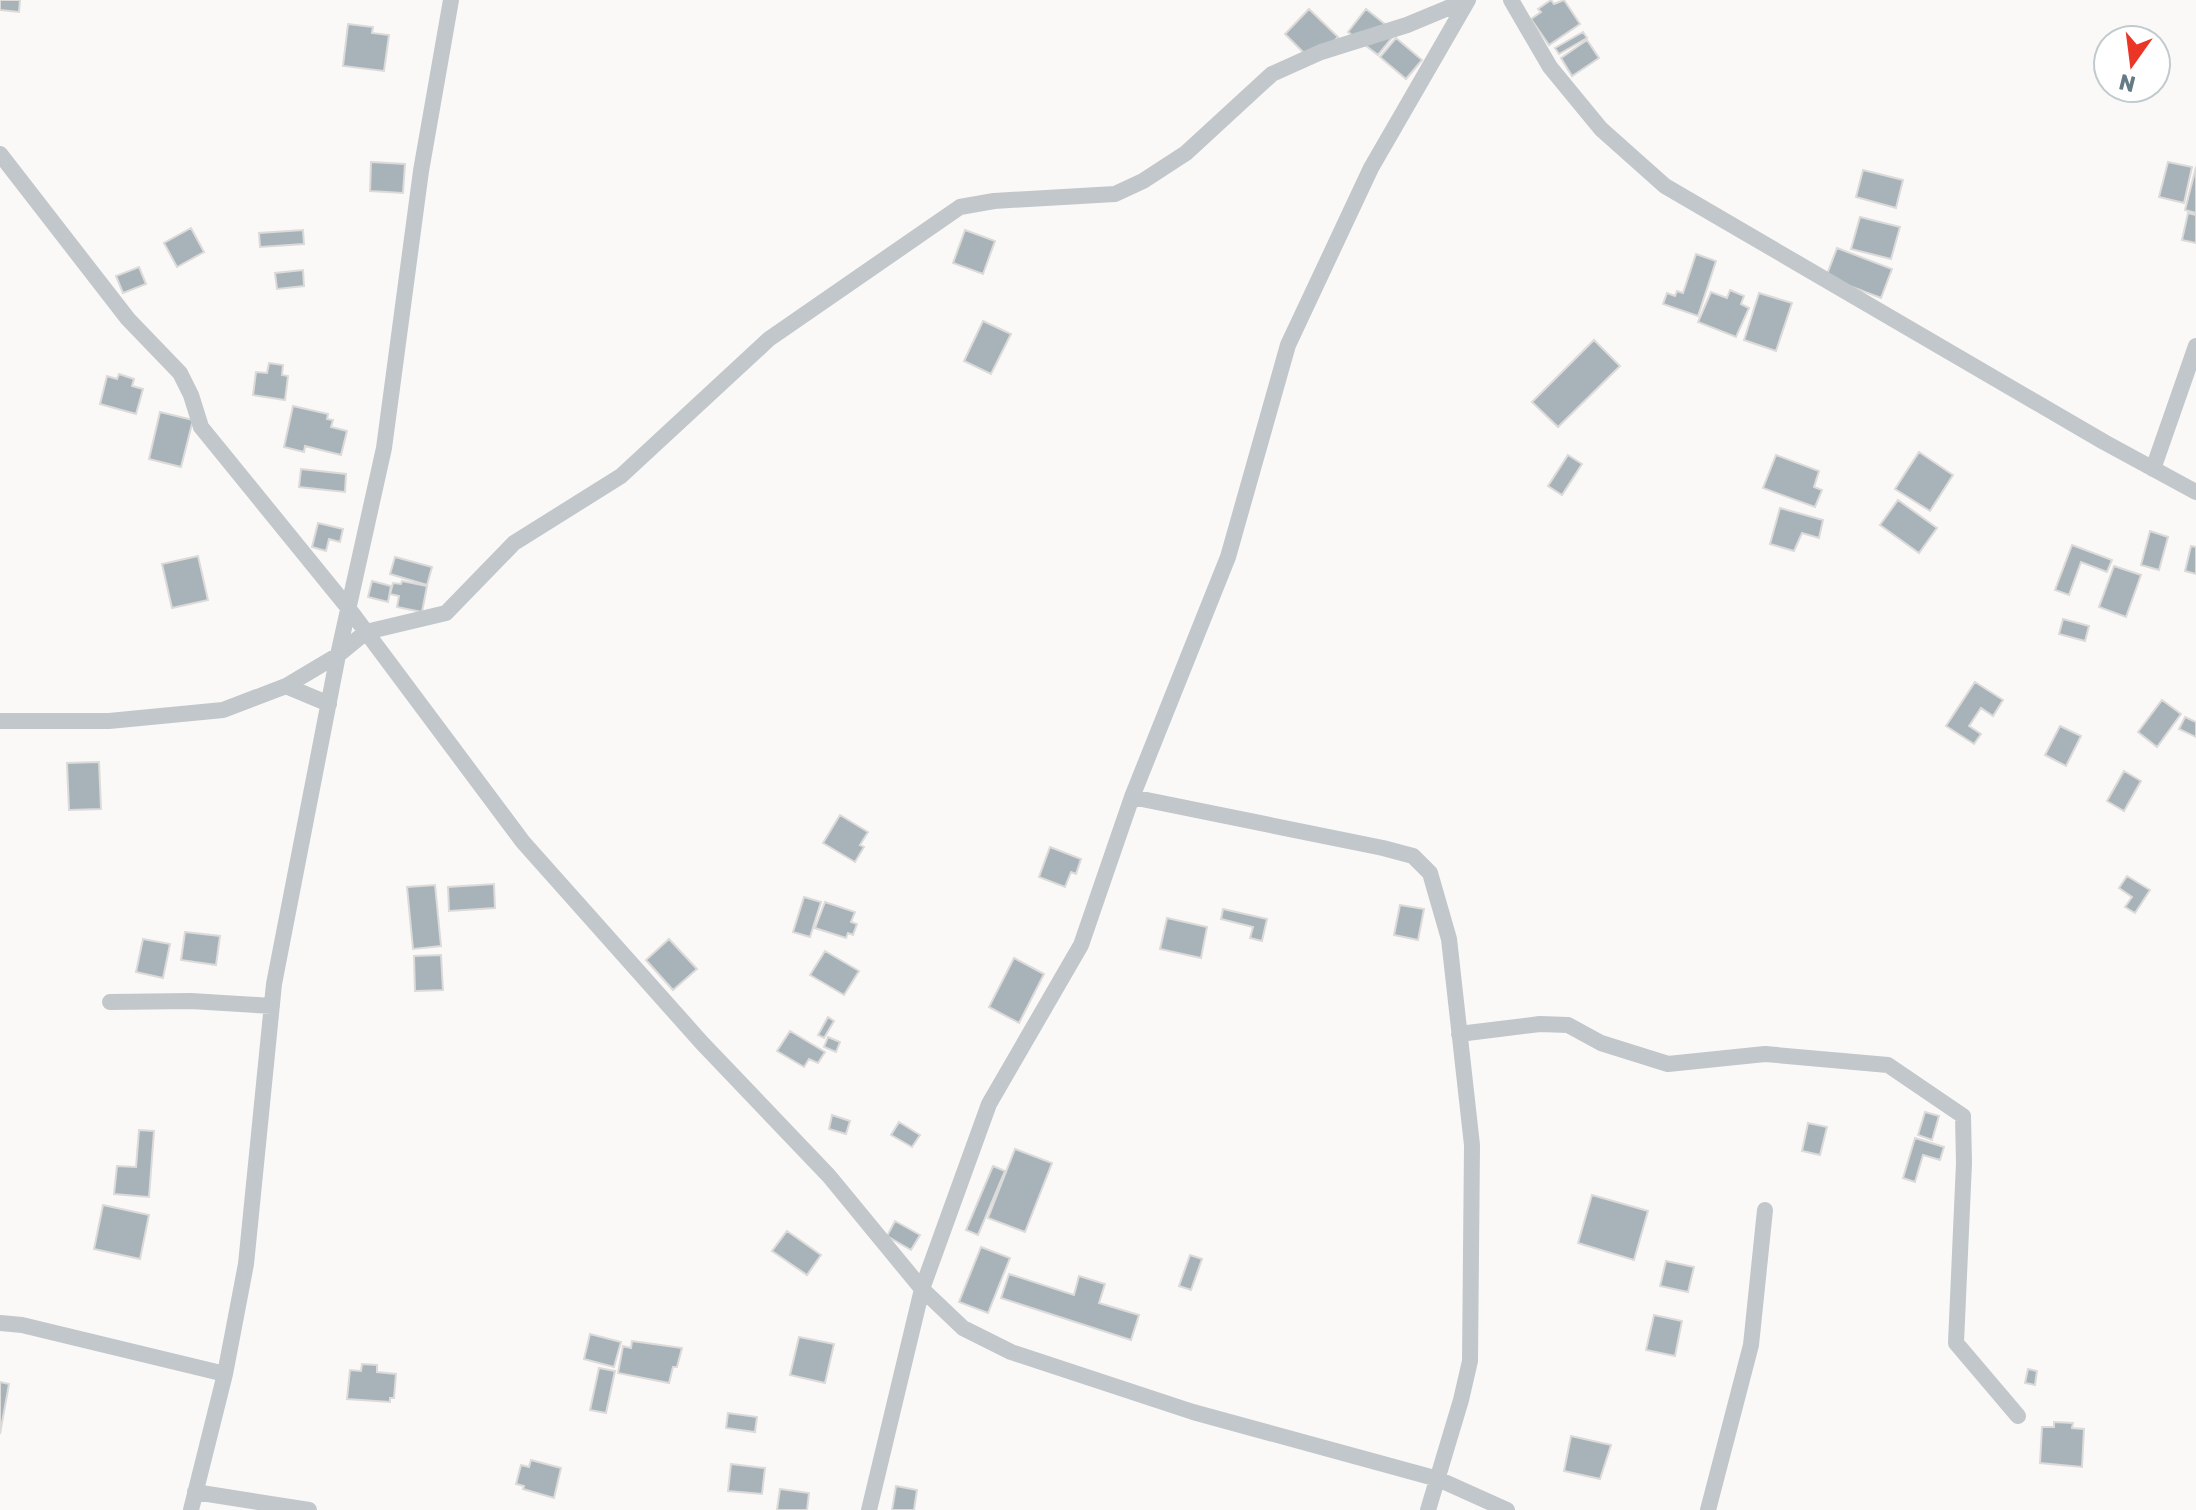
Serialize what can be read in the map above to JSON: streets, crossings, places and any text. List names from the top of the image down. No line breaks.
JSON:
{"north":"bottom"}
